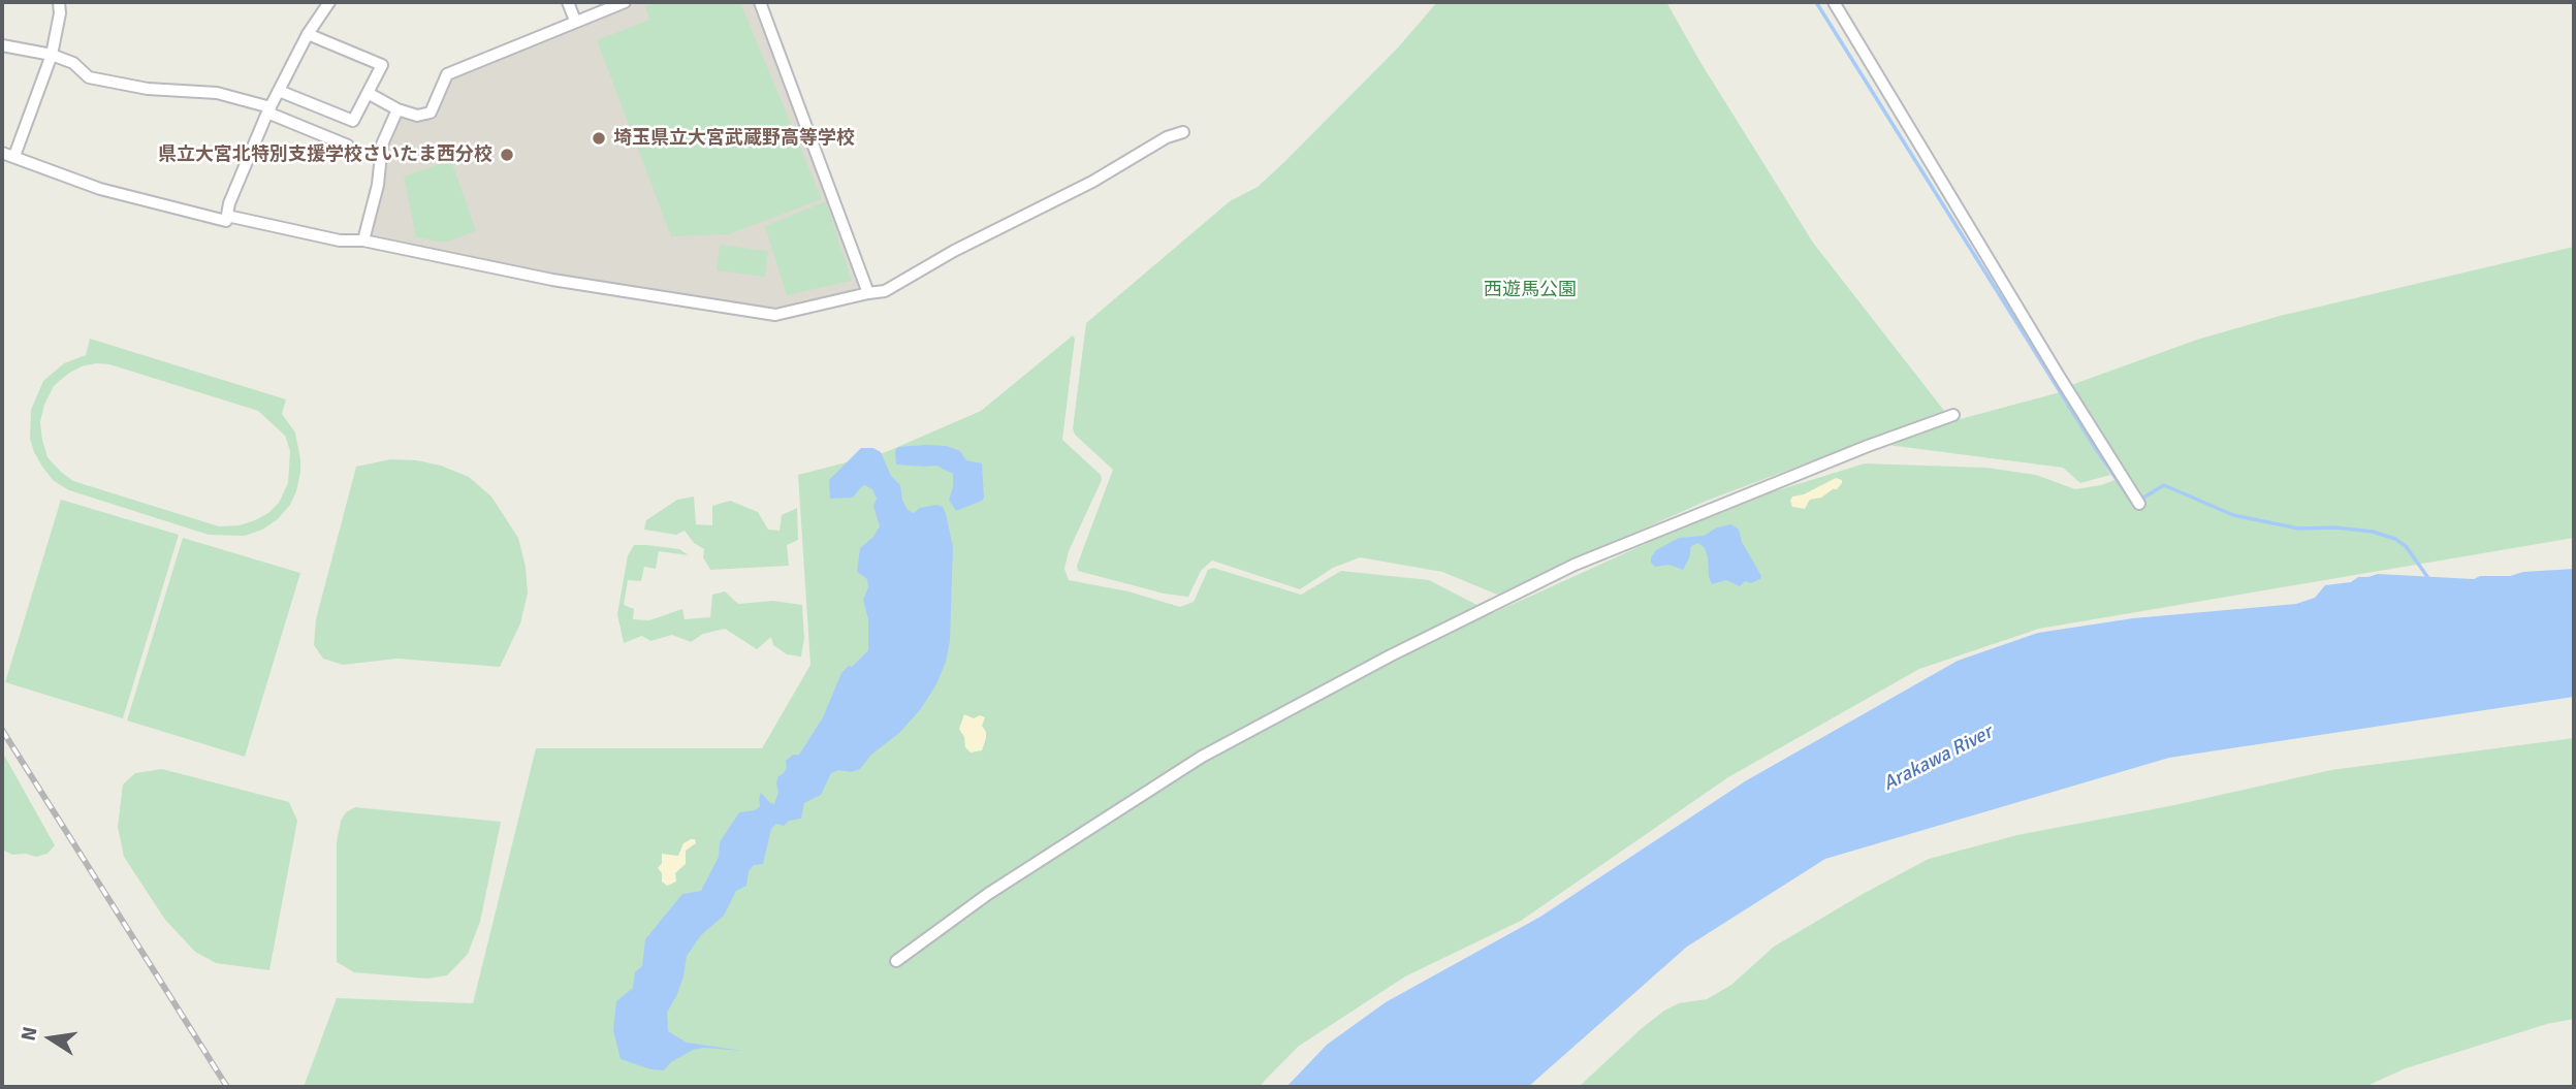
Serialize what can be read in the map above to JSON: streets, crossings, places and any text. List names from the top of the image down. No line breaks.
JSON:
{"water":["Arakawa River"],"parks":["西遊馬公園"],"places":["埼玉県立大宮武蔵野高等学校","県立大宮北特別支援学校さいたま西分校"],"north":"left"}
